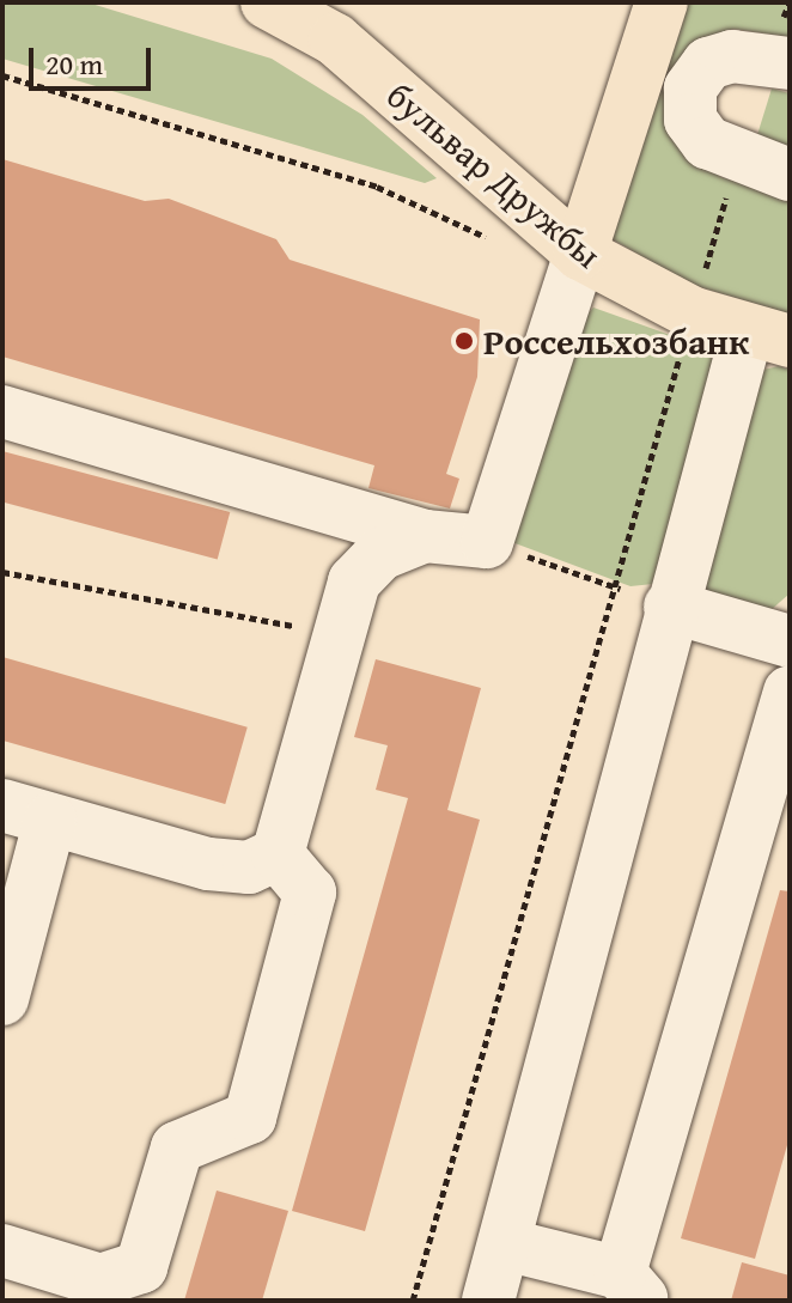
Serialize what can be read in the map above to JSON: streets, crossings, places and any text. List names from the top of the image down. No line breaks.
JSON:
{"streets":{"main road":["бульвар Дружбы"]},"places":["Россельхозбанк"],"scale_bar":"20 m"}
